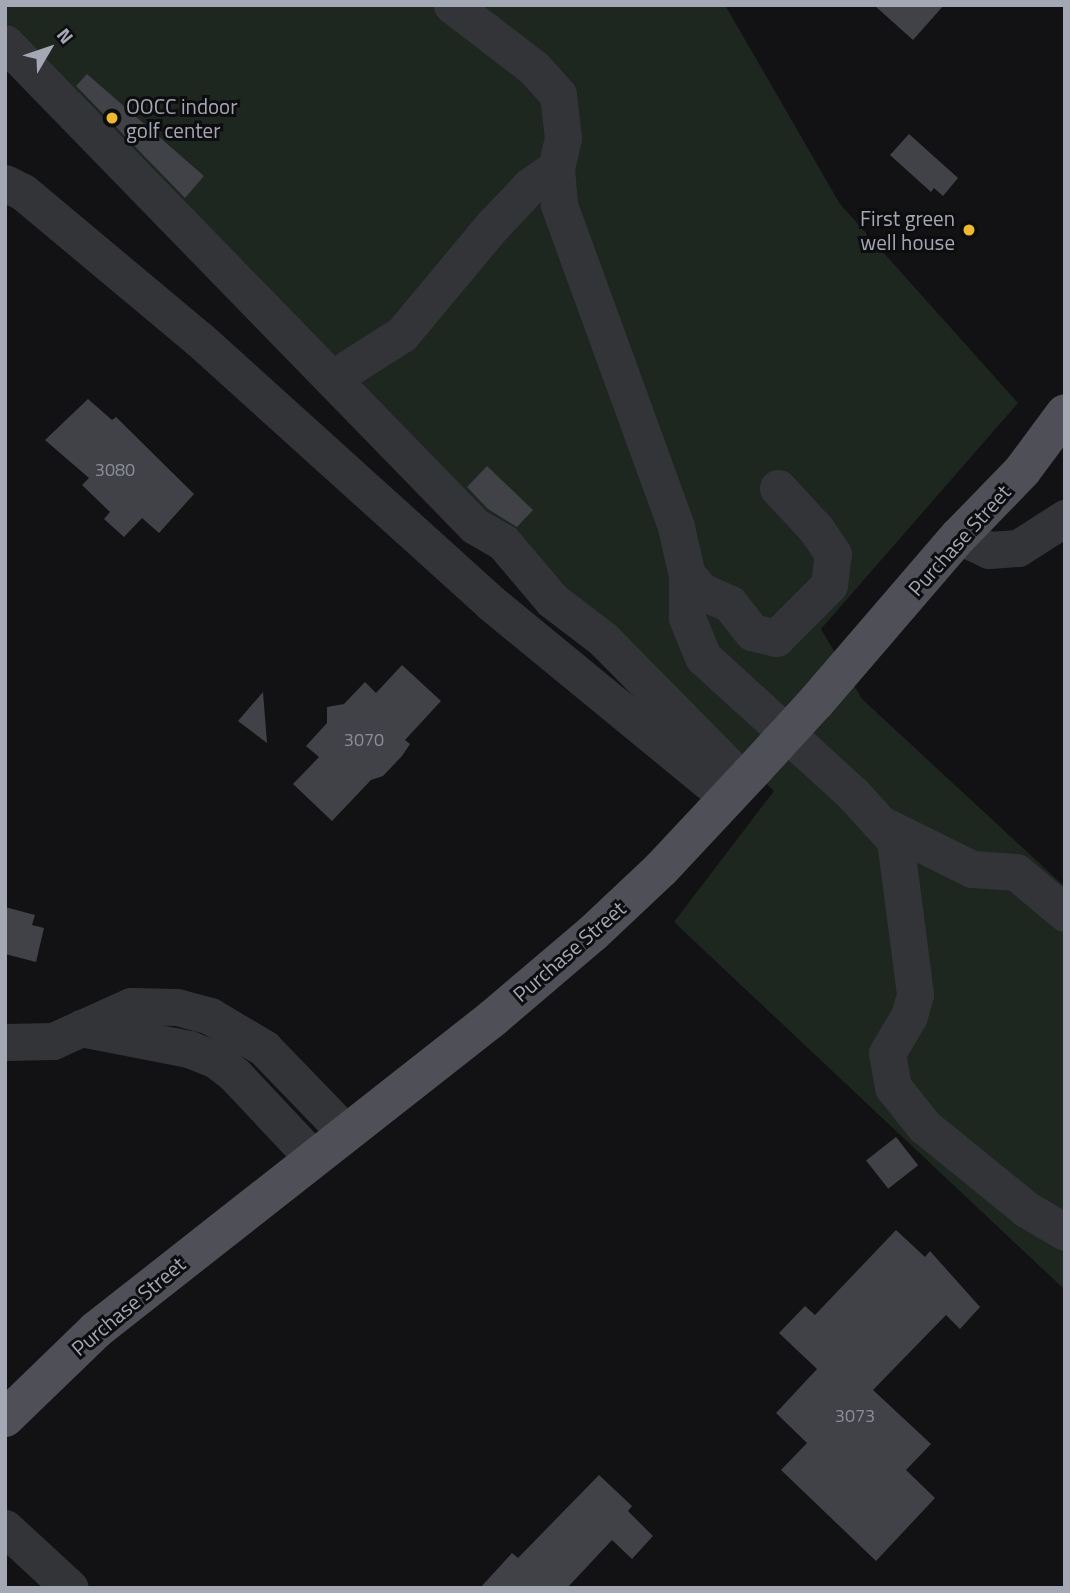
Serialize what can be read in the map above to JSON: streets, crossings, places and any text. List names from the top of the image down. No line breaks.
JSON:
{"streets":{"main road":["Purchase Street"]},"places":["OOCC indoor golf center","First green well house"],"house_numbers":["3080","3070","3073"],"north":"top right"}
